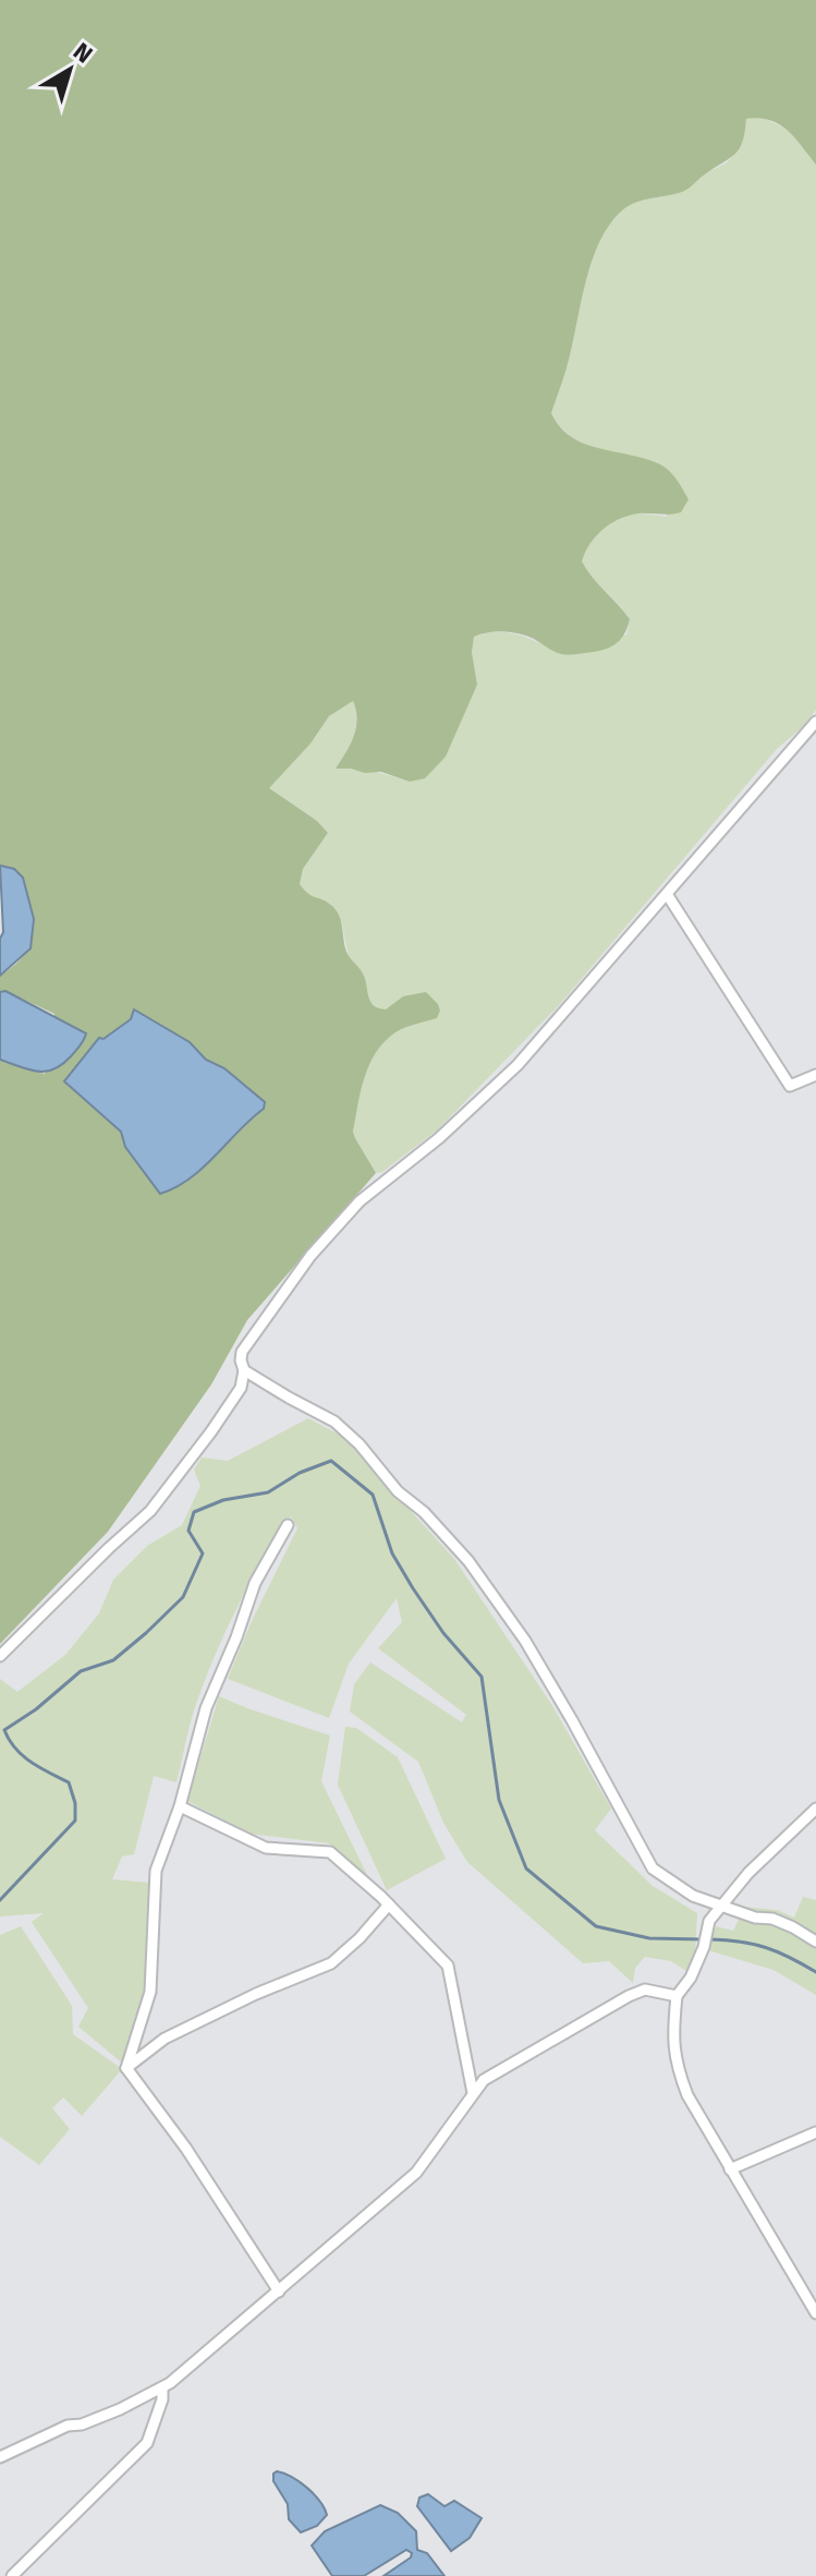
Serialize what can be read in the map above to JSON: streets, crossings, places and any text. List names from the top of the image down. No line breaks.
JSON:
{"north":"top right"}
